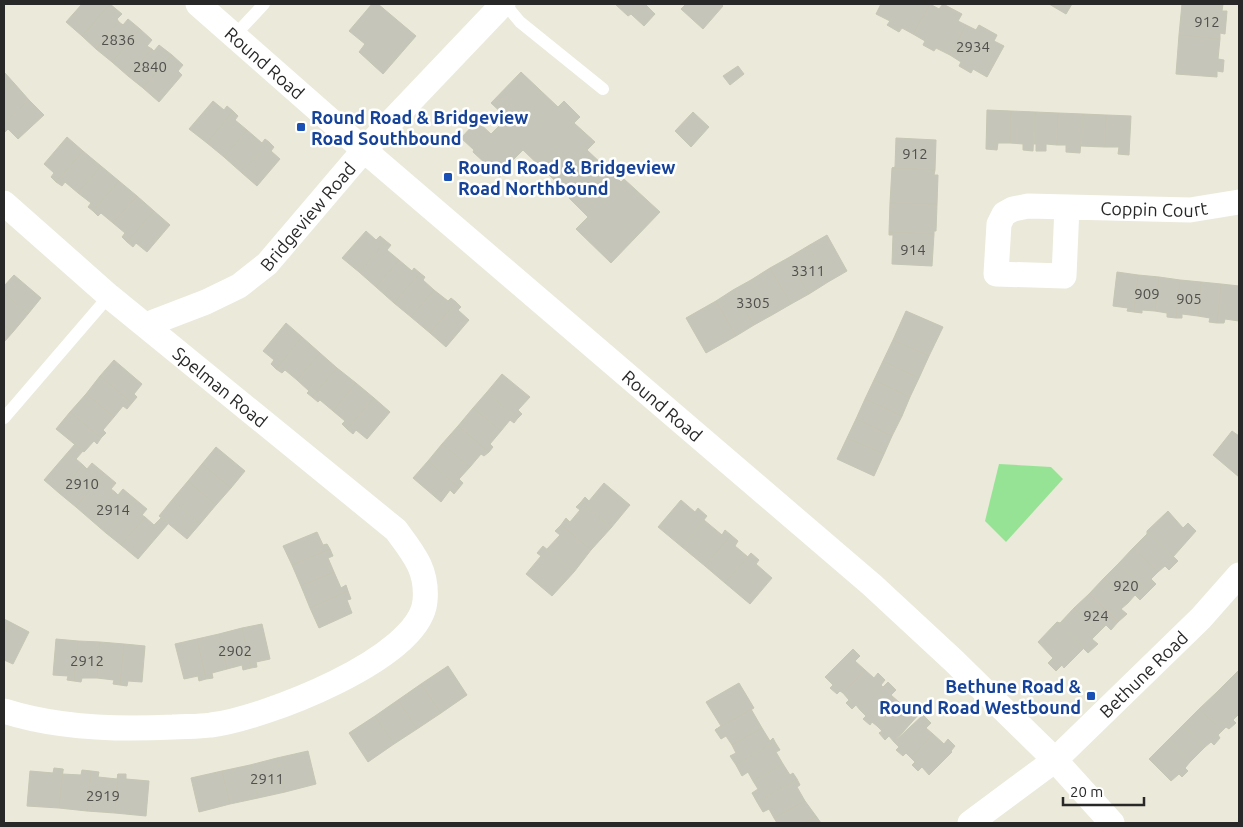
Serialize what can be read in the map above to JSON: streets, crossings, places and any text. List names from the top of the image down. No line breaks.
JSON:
{"streets":{"street":["Round Road","Coppin Court","Bridgeview Road","Spelman Road","Bethune Road"]},"crossings":[["Round Road","Bridgeview Road"],["Round Road","Bethune Road"],["Bridgeview Road","Spelman Road"]],"places":{"transit":["Round Road & Bridgeview Road Southbound","Round Road & Bridgeview Road Northbound","Bethune Road & Round Road Westbound"]},"house_numbers":["912","2836","2934","2840","912","914","3311","909","905","3305","2910","2914","920","924","2902","2912","2911","2919"],"scale_bar":"20 m"}
